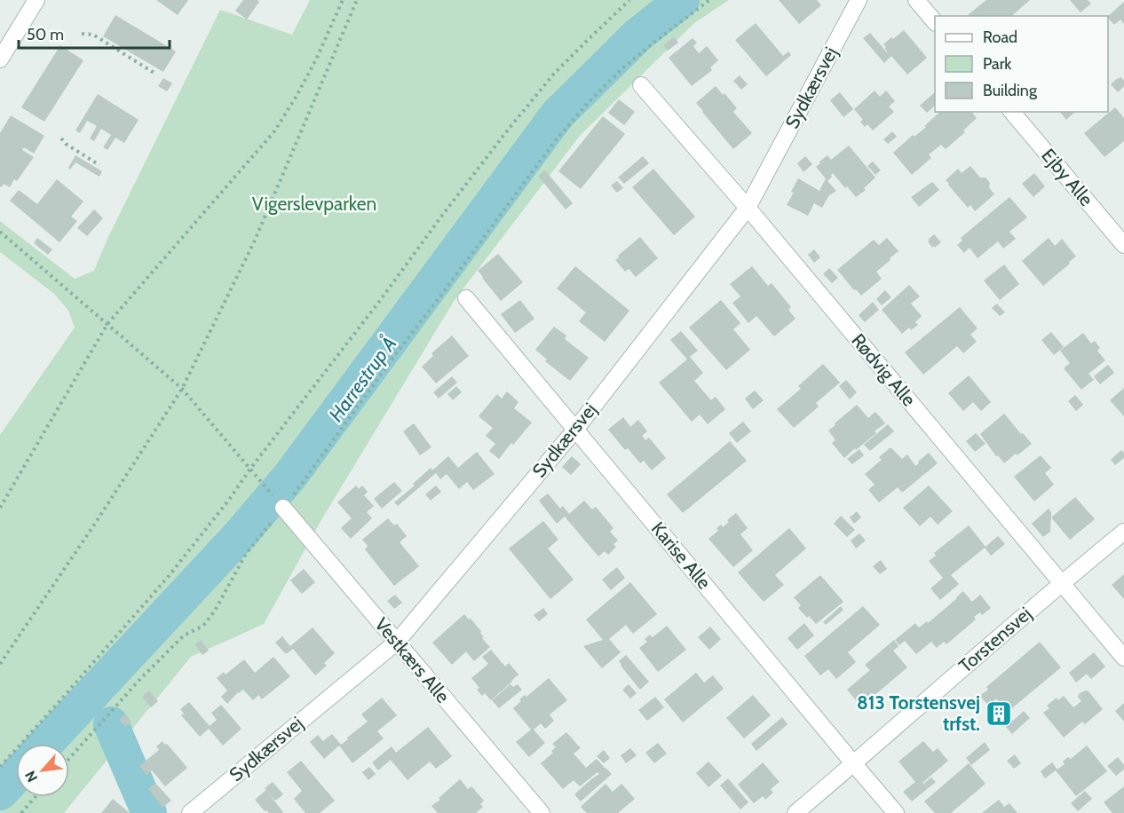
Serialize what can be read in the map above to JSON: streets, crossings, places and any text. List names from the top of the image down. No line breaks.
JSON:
{"streets":{"street":["Sydkærsvej","Ejby Alle","Rødvig Alle","Karise Alle","Torstensvej","Vestkærs Alle"]},"crossings":[["Sydkærsvej","Rødvig Alle"],["Sydkærsvej","Karise Alle"],["Sydkærsvej","Vestkærs Alle"],["Rødvig Alle","Torstensvej"],["Karise Alle","Torstensvej"]],"water":["Harrestrup Å"],"parks":["Vigerslevparken"],"places":{"building":["813 Torstensvej trfst."]},"legend":["Road","Park","Building"],"scale_bar":"50 m","north":"bottom left"}
